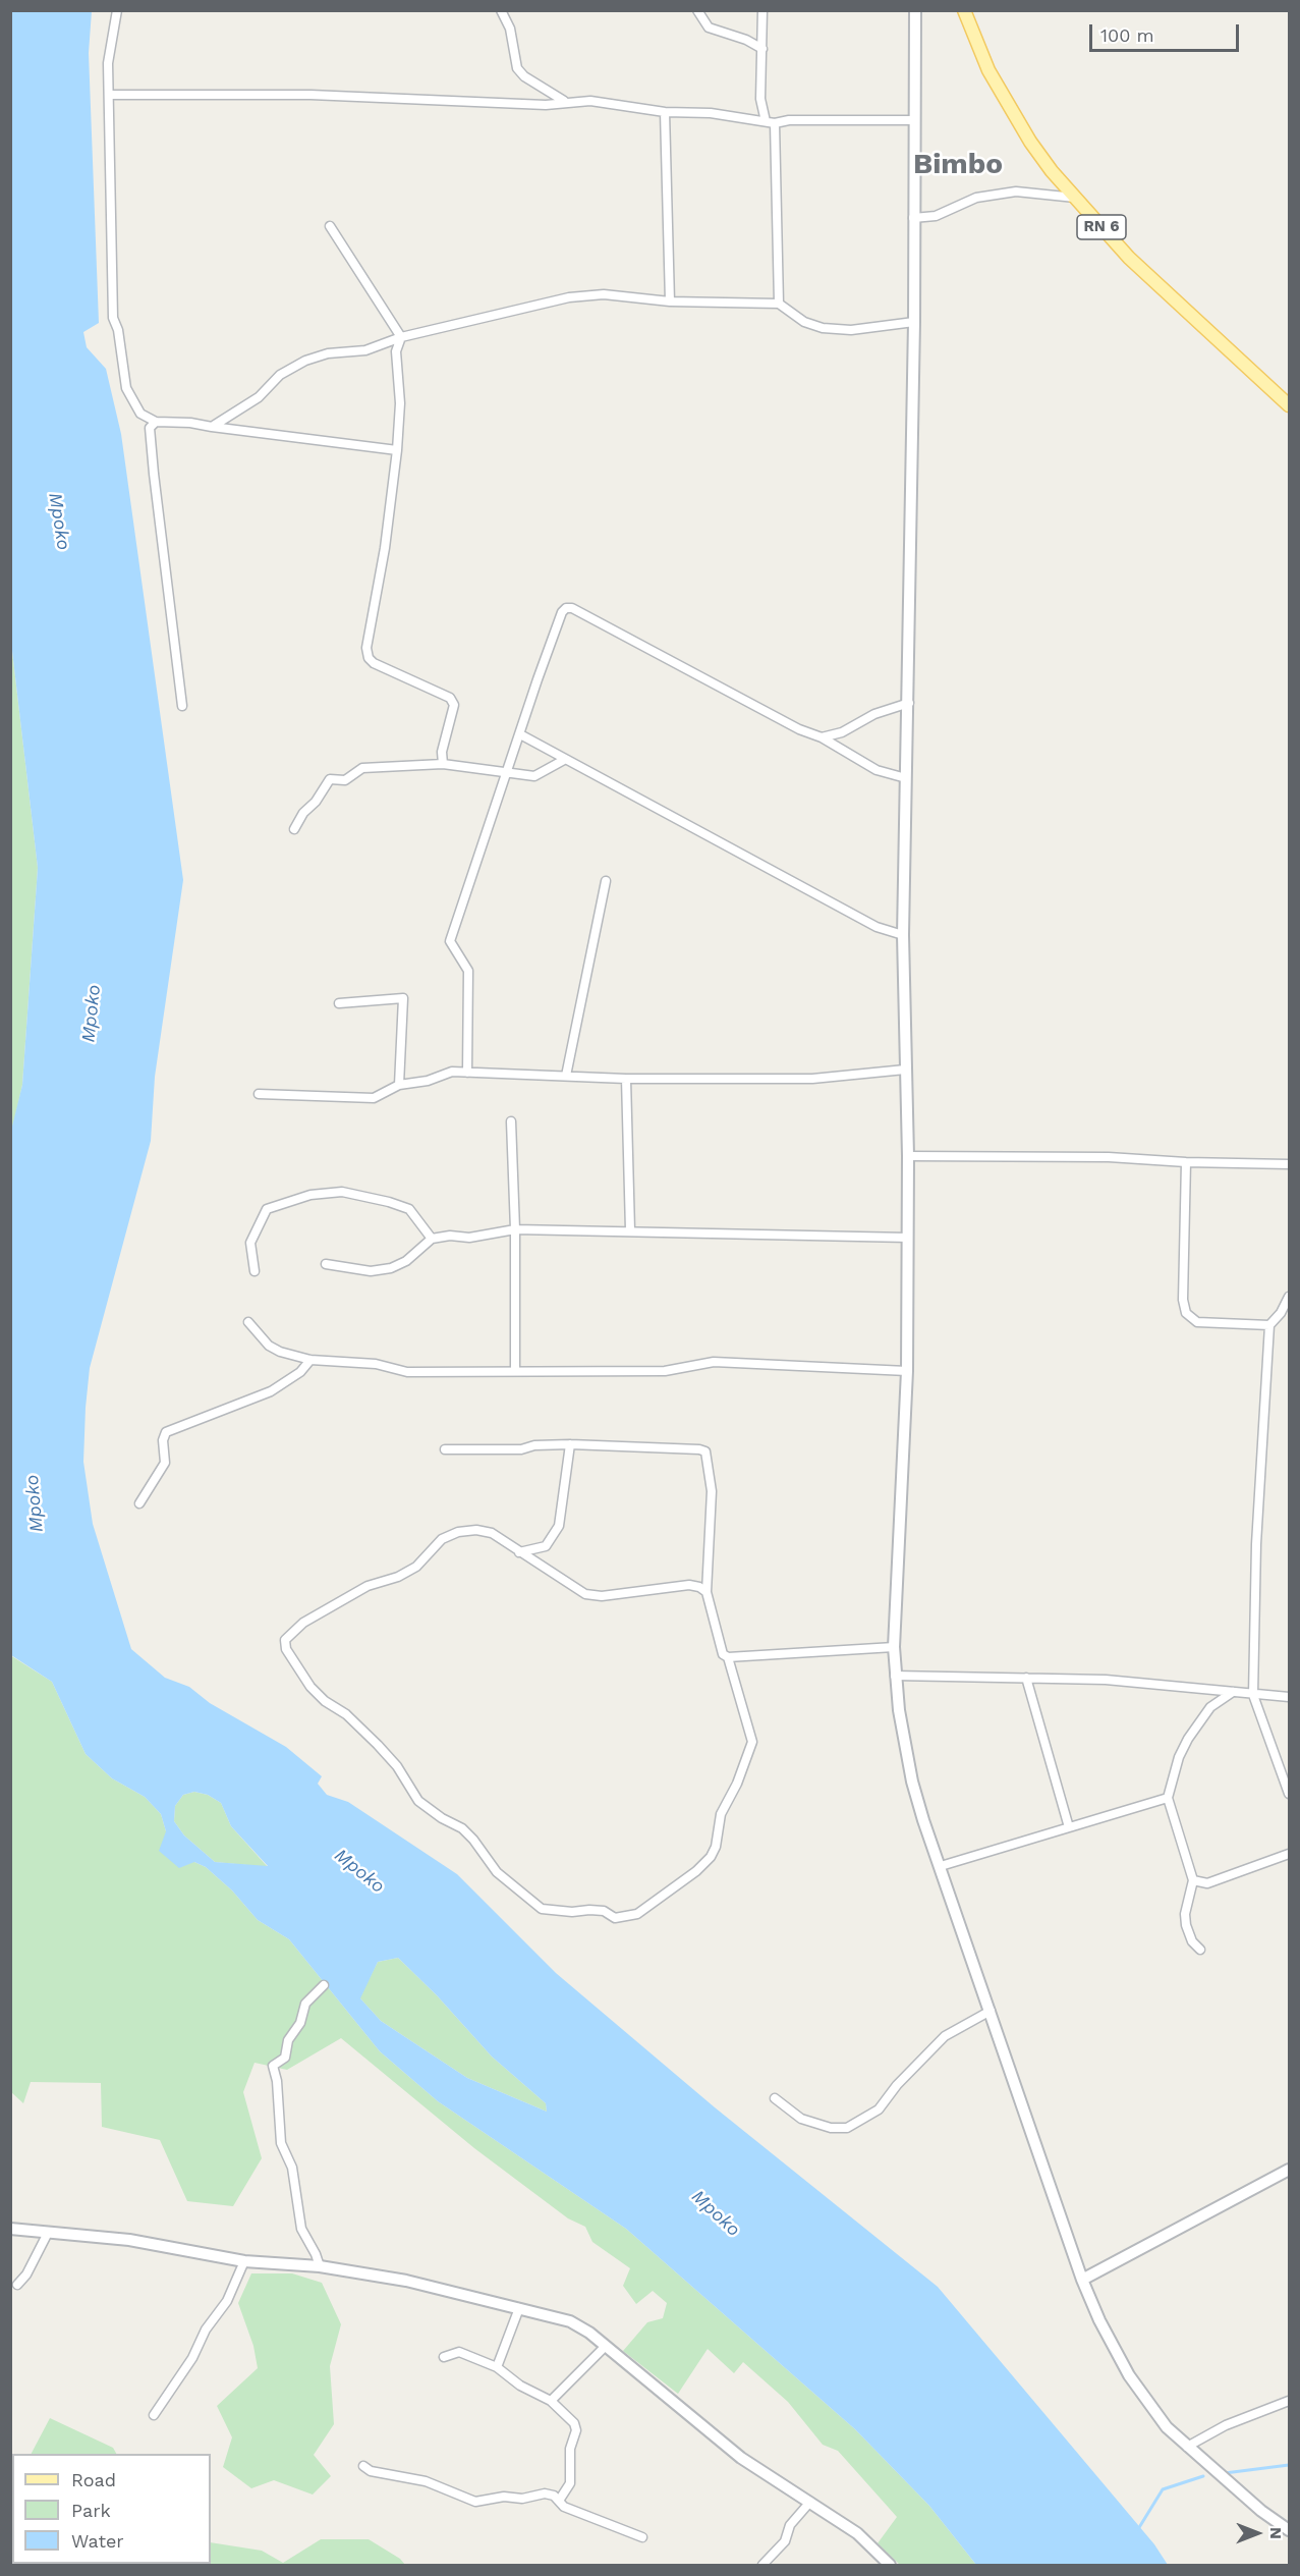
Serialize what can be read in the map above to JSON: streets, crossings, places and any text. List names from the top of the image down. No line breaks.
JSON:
{"streets":{"main road":["RN 6"]},"districts":["Bimbo"],"water":["Mpoko"],"legend":["Road","Park","Water"],"scale_bar":"100 m","north":"right"}
